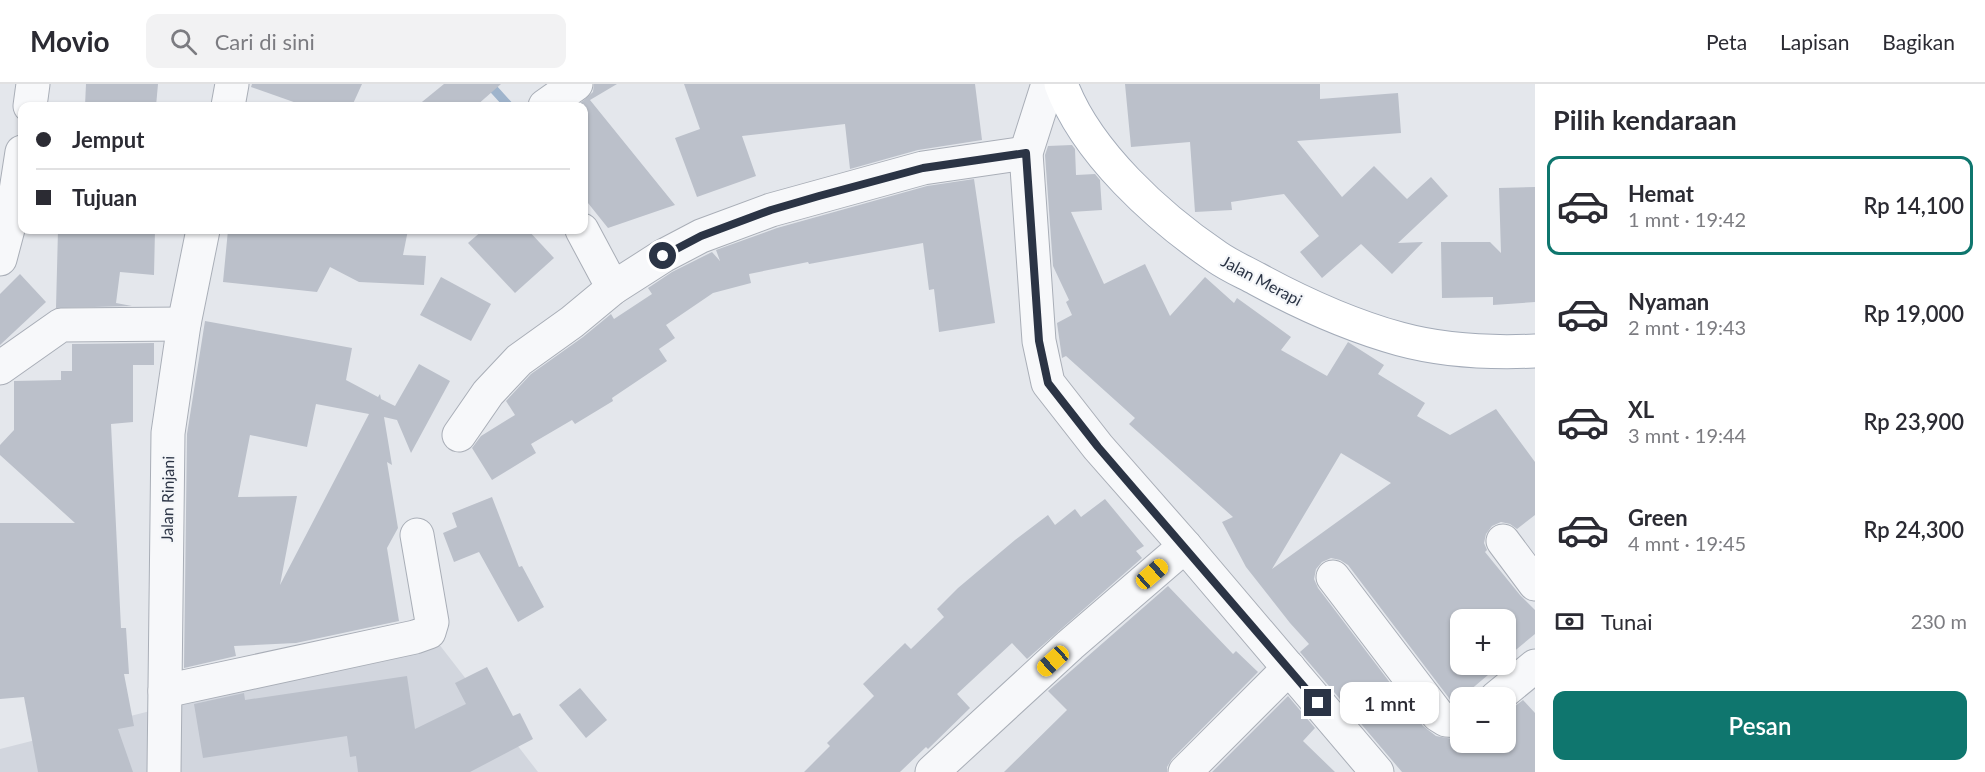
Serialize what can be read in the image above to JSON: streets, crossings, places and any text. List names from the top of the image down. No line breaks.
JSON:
{"streets":{"main road":["Jalan Merapi"],"street":["Jalan Rinjani"]},"page":{"header":"Movio","search":"Cari di sini","nav":["Peta","Lapisan","Bagikan"],"heading":"Pilih kendaraan","banner":["Jemput","Tujuan"],"list":[{"name":"Hemat","note":"1 mnt · 19:42","value":"Rp 14,100"},{"name":"Nyaman","note":"2 mnt · 19:43","value":"Rp 19,000"},{"name":"XL","note":"3 mnt · 19:44","value":"Rp 23,900"},{"name":"Green","note":"4 mnt · 19:45","value":"Rp 24,300"}],"pay":["Tunai","230 m"],"map_buttons":["+","−"],"buttons":"Pesan","bubble":"1 mnt"}}
